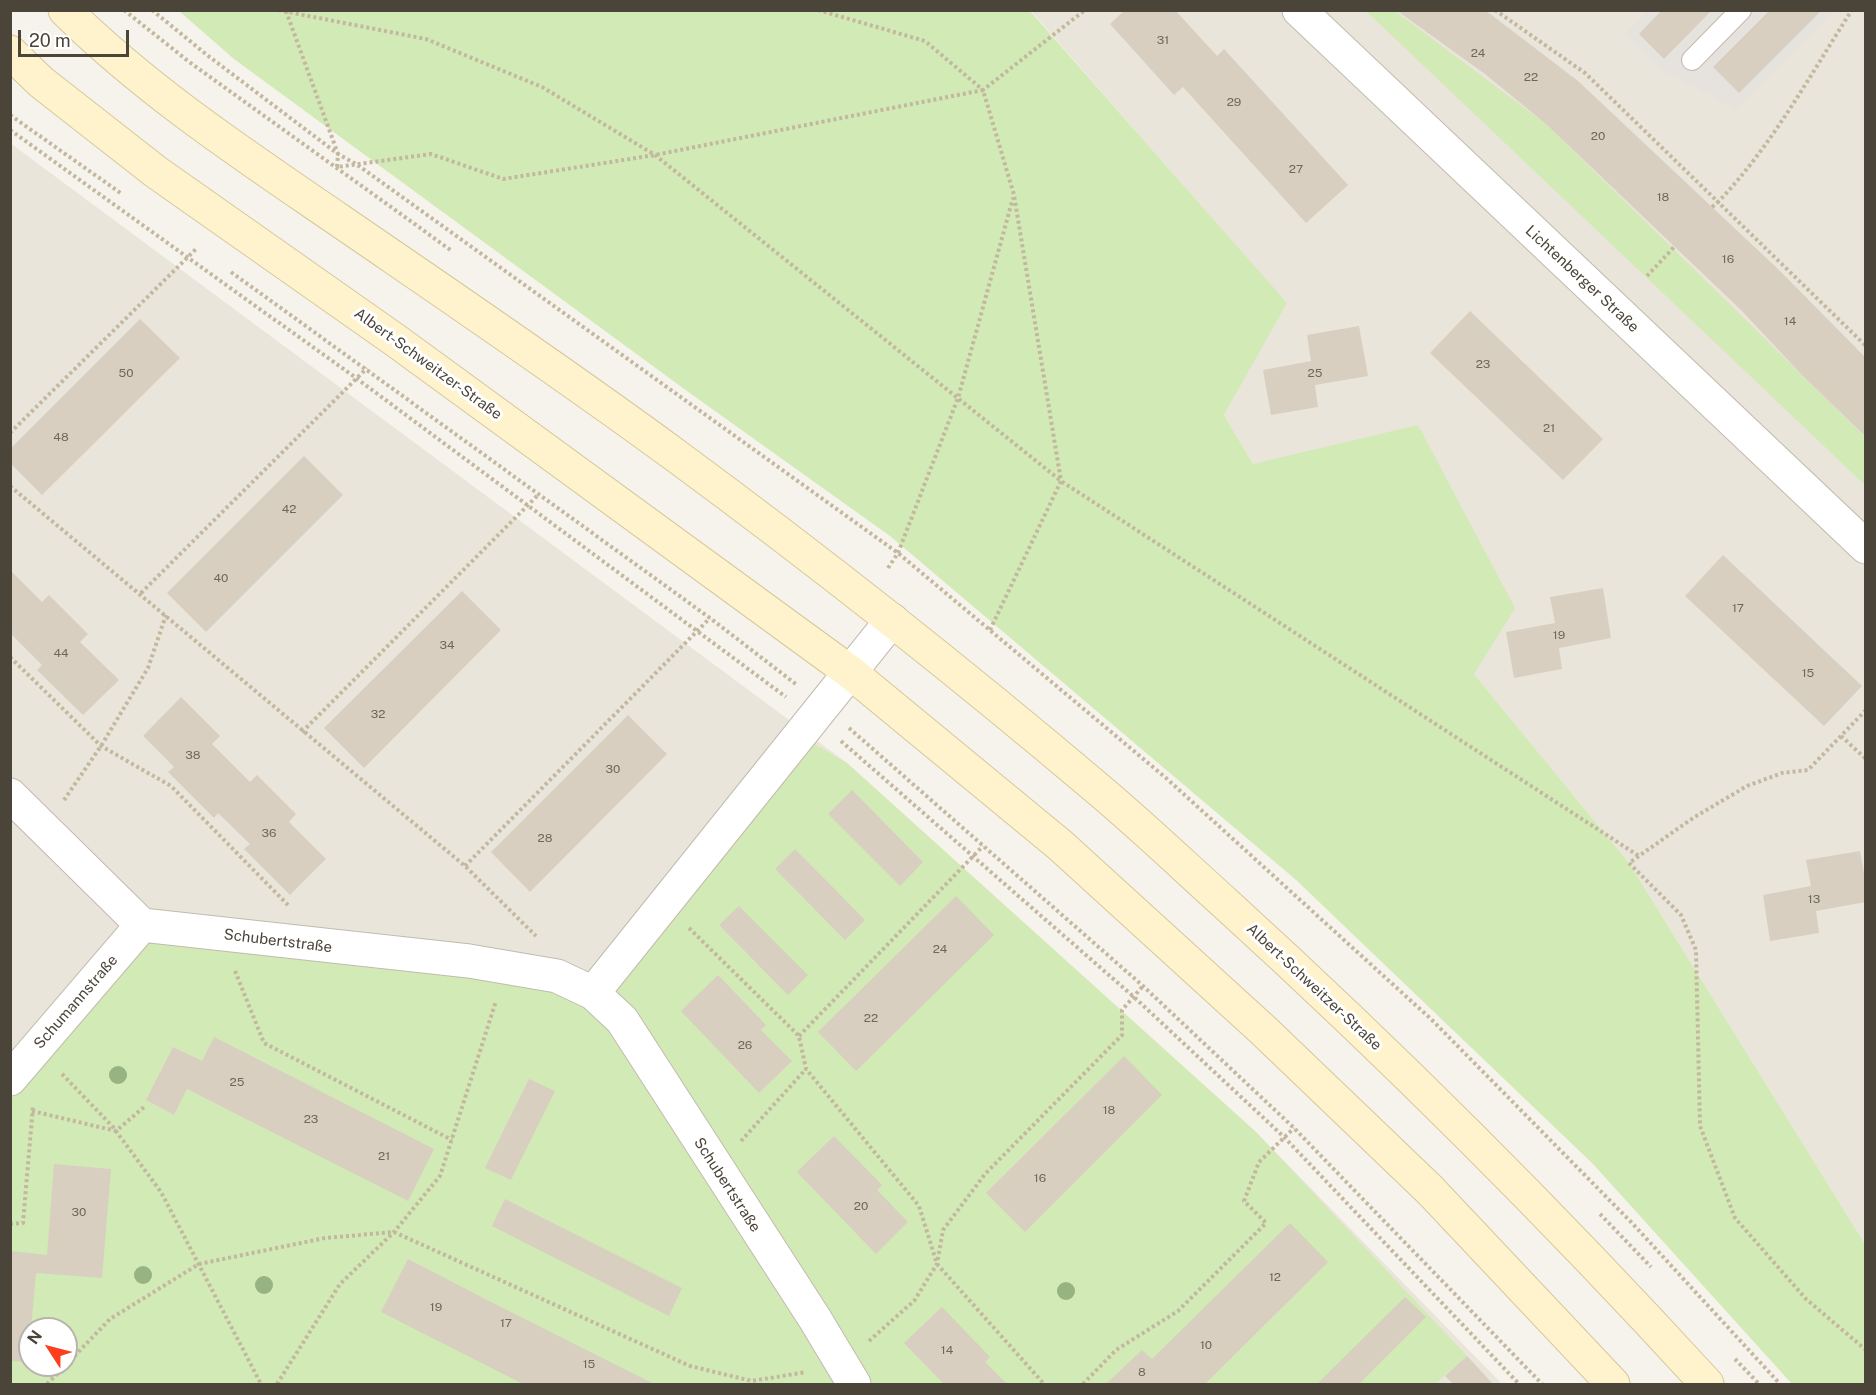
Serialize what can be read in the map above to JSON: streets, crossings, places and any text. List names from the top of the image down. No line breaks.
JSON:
{"streets":{"main road":["Albert-Schweitzer-Straße"],"street":["Lichtenberger Straße","Schubertstraße","Schumannstraße"]},"crossings":[["Schubertstraße","Schumannstraße"]],"house_numbers":["31","24","22","29","20","27","18","16","14","23","50","25","21","48","42","40","17","19","34","44","15","32","38","30","36","28","13","24","22","26","25","18","23","21","16","20","30","12","19","17","10","14","15","8"],"scale_bar":"20 m","north":"top left"}
